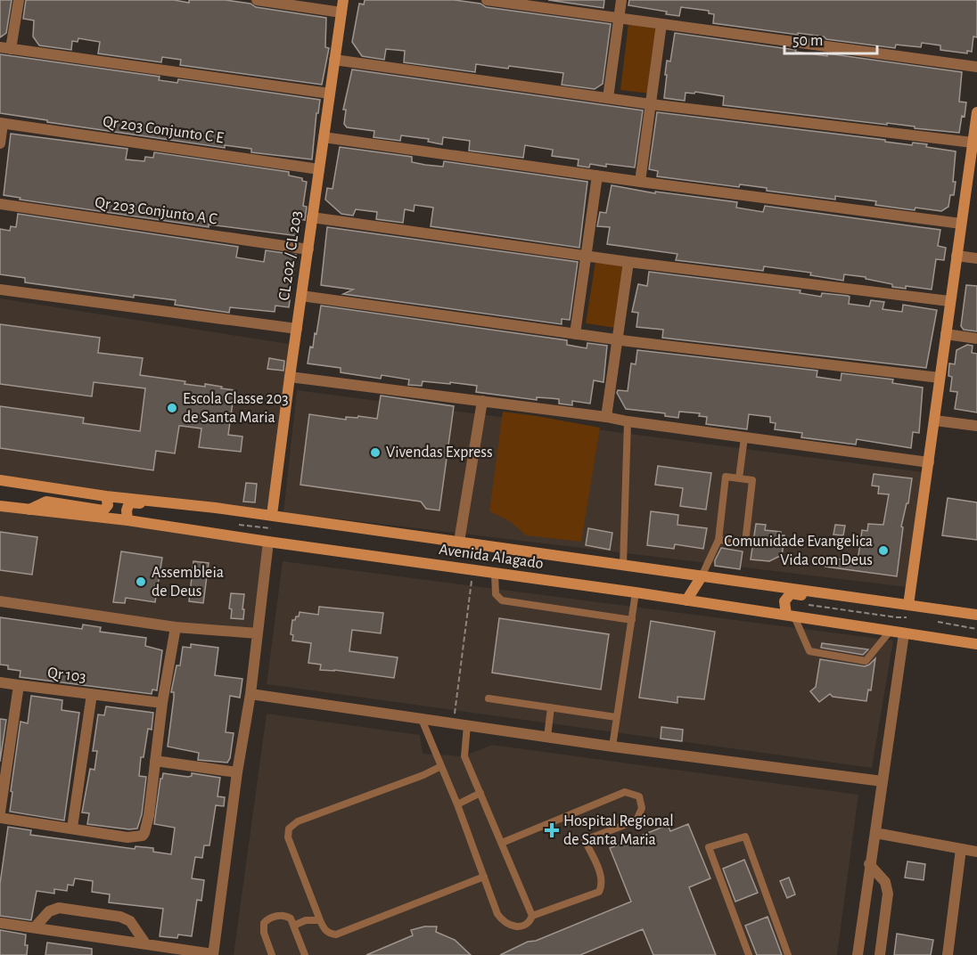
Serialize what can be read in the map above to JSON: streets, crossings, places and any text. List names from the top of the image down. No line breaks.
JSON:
{"streets":{"main road":["CL 202 / CL 203","Avenida Alagado"],"street":["Qr 203 Conjunto C E","Qr 203 Conjunto A C","Qr 103"]},"crossings":[["Qr 203 Conjunto C E","CL 202 / CL 203"],["Qr 203 Conjunto A C","CL 202 / CL 203"],["CL 202 / CL 203","Avenida Alagado"]],"places":{"other":["Escola Classe 203 de Santa Maria","Vivendas Express","Comunidade Evangelica Vida com Deus","Assembleia de Deus"],"health":["Hospital Regional de Santa Maria"]},"scale_bar":"50 m"}
